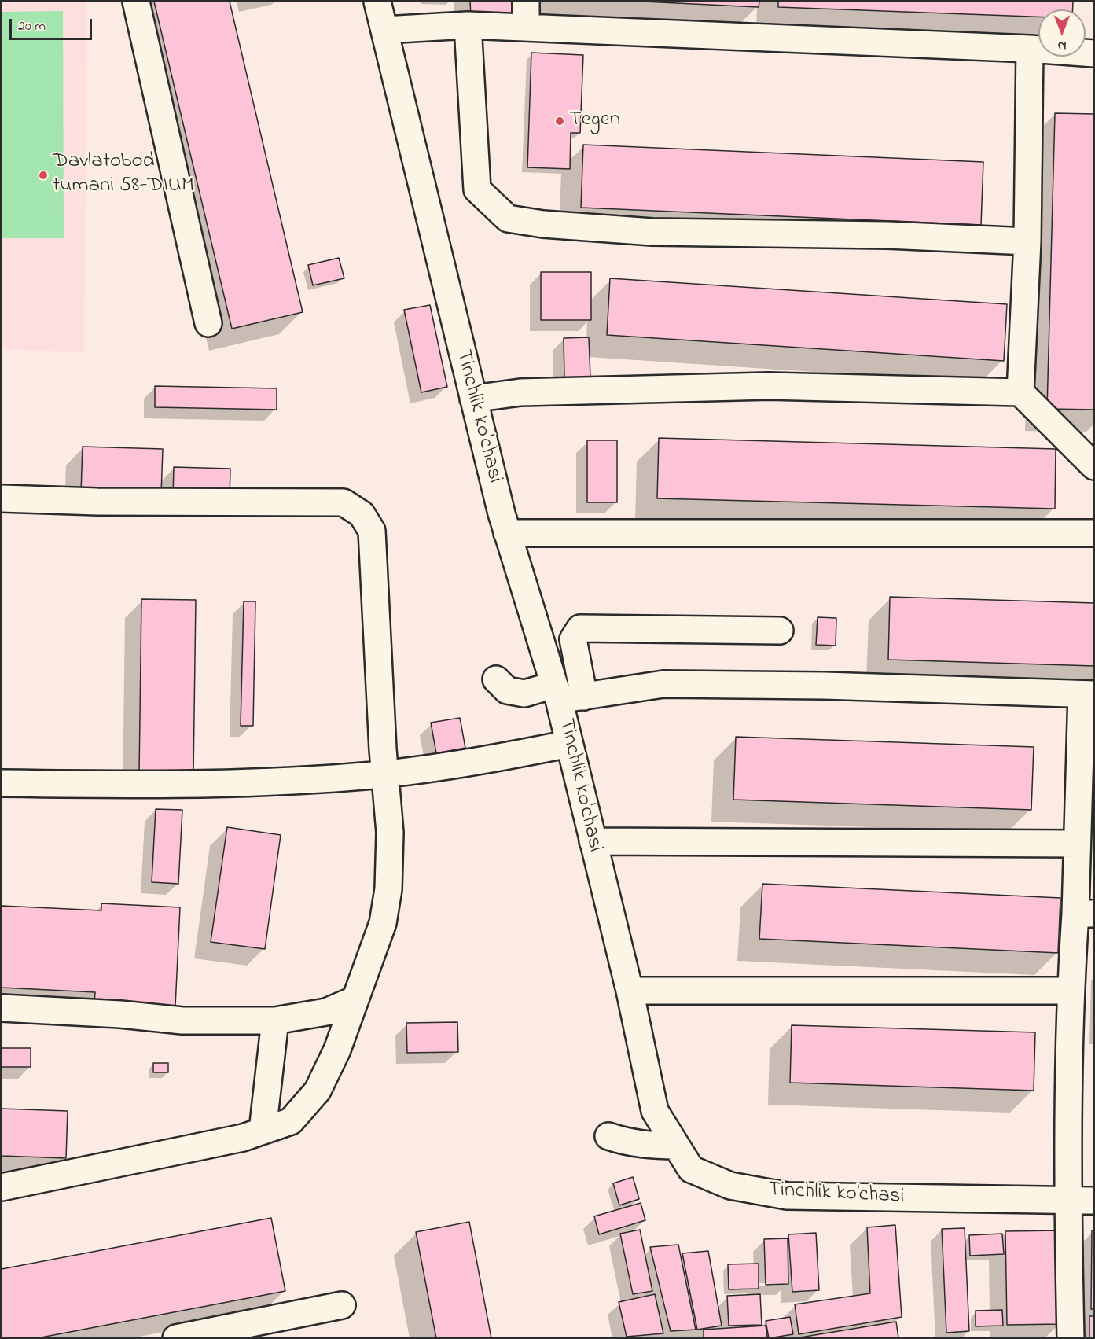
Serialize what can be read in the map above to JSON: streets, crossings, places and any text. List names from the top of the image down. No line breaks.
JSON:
{"streets":{"street":["Tinchlik ko'chasi"]},"places":["Tegen","Davlatobod tumani 58-DIUM"],"scale_bar":"20 m","north":"bottom"}
